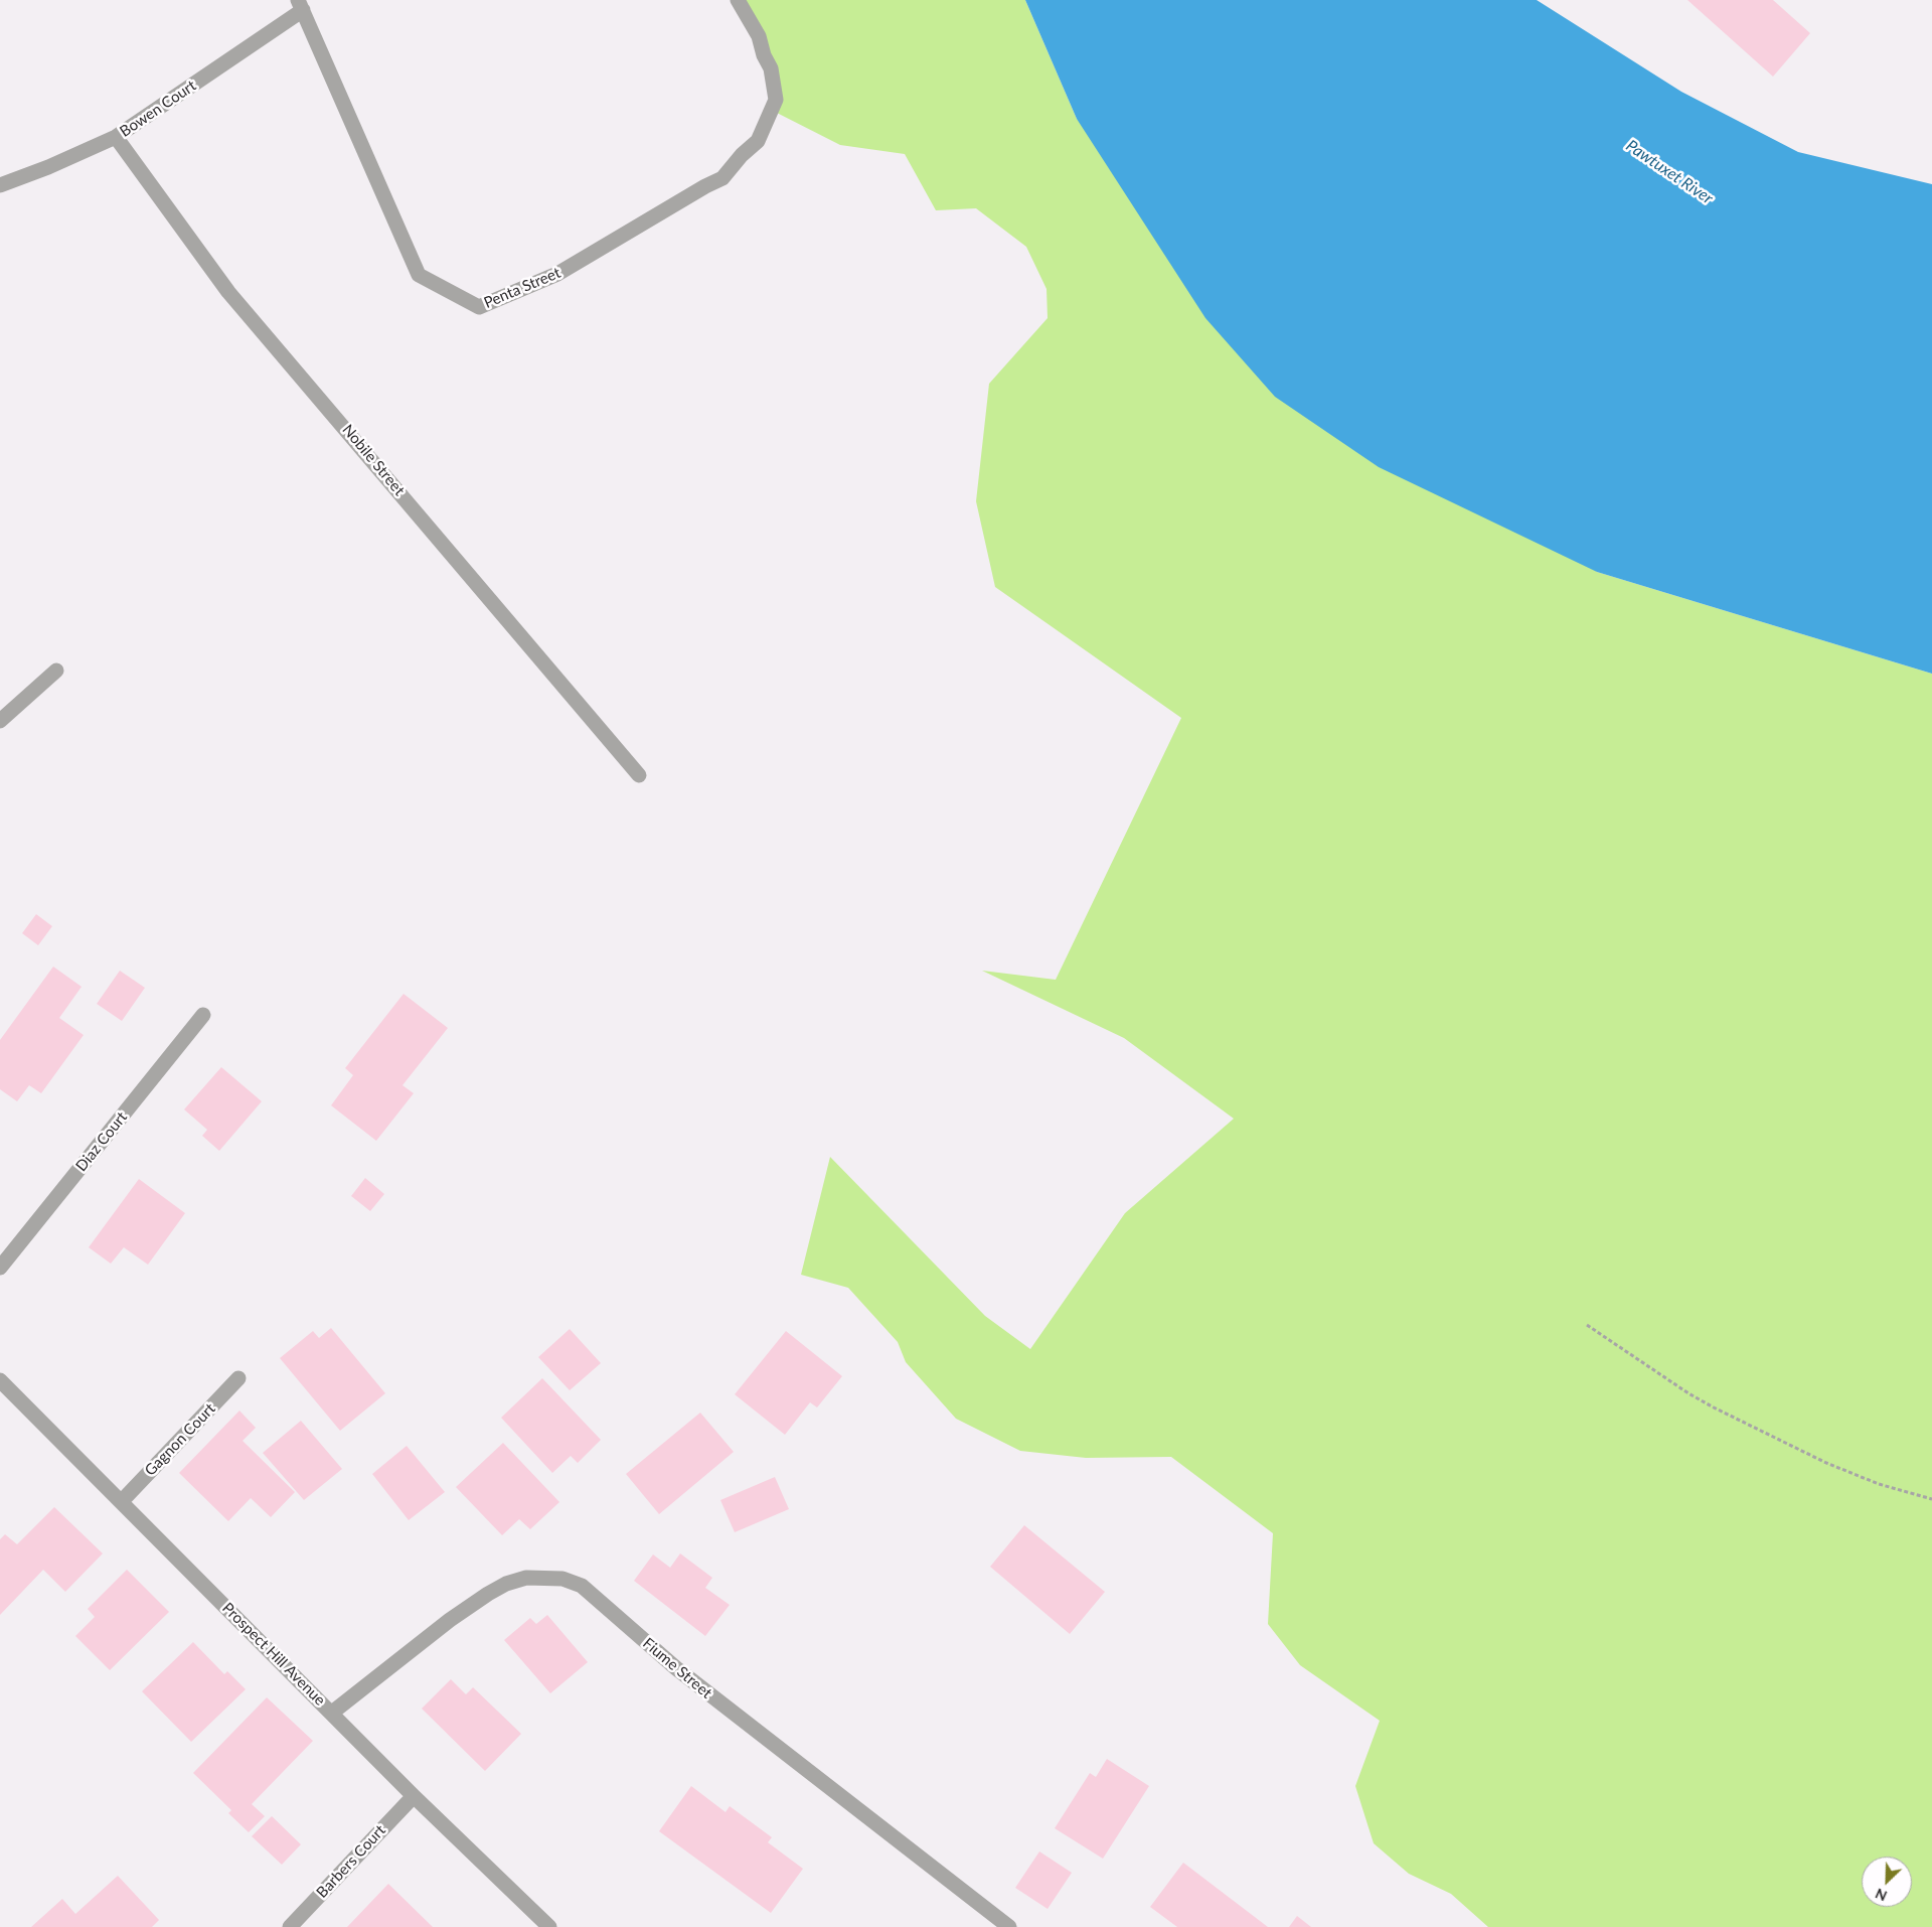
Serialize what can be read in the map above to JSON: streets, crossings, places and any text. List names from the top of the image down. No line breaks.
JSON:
{"streets":{"street":["Bowen Court","Penta Street","Nobile Street","Diaz Court","Gagnon Court","Prospect Hill Avenue","Fiume Street","Barbers Court"]},"crossings":[["Bowen Court","Penta Street"],["Bowen Court","Nobile Street"],["Gagnon Court","Prospect Hill Avenue"],["Prospect Hill Avenue","Fiume Street"],["Prospect Hill Avenue","Barbers Court"]],"water":["Pawtuxet River"],"north":"bottom left"}
